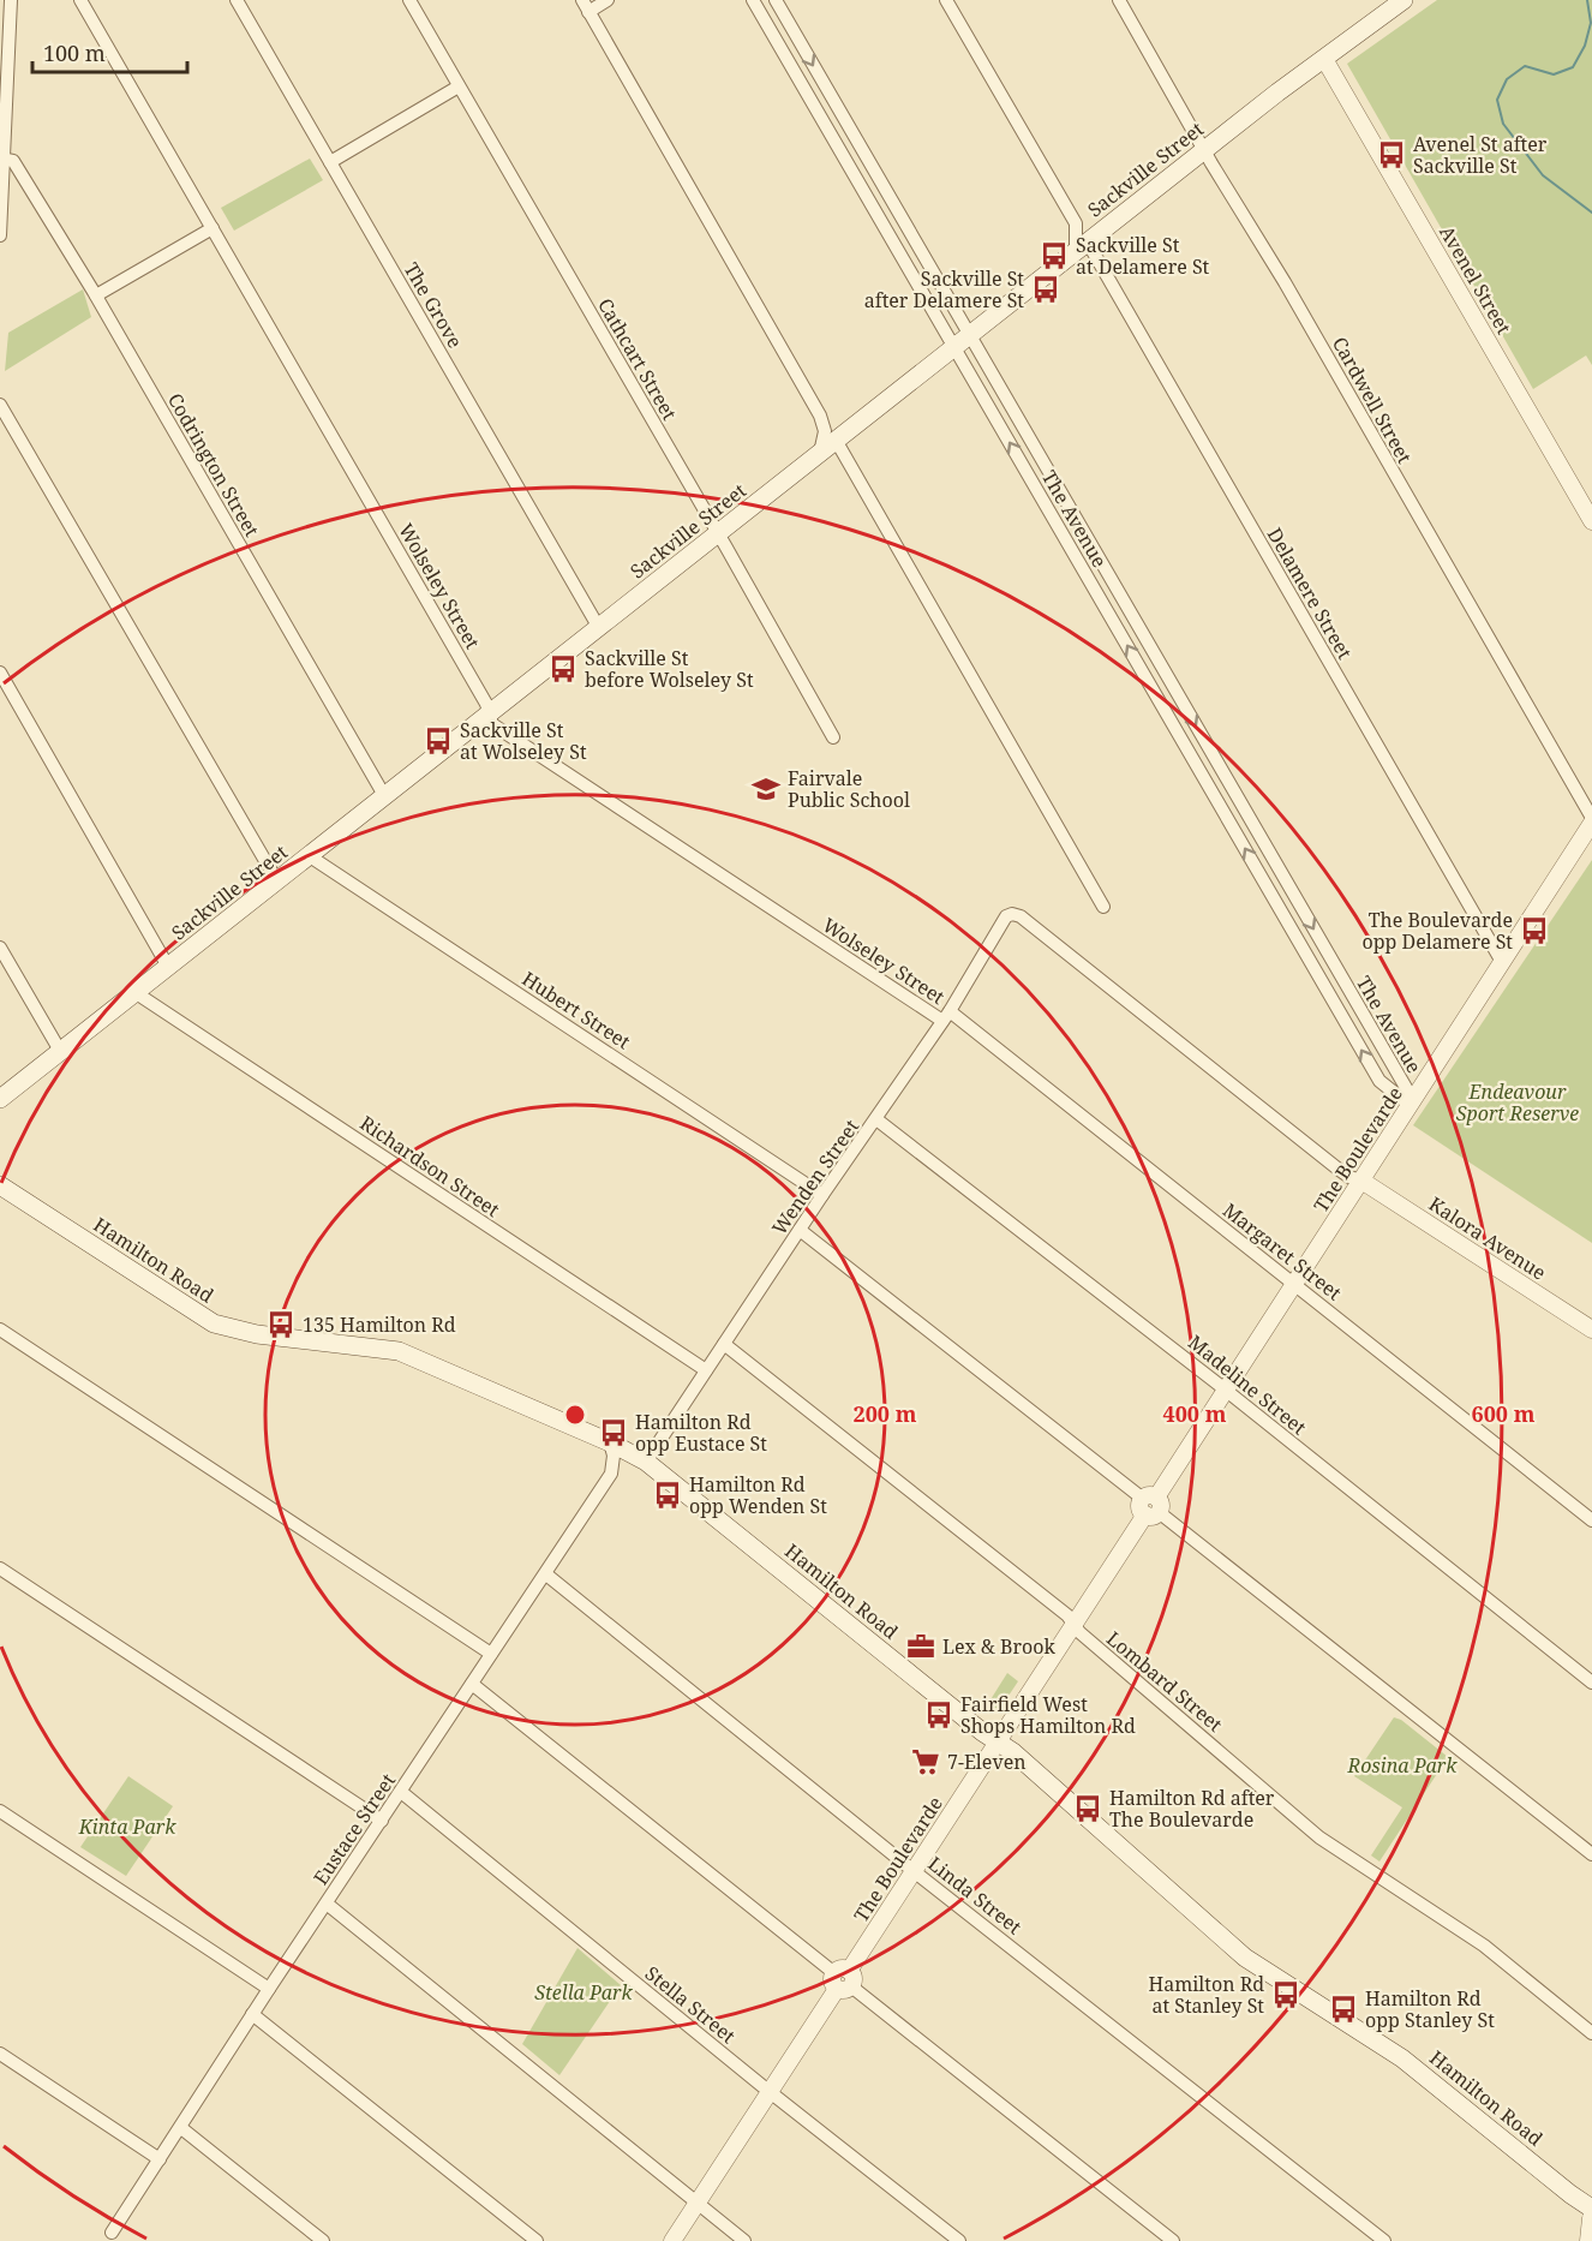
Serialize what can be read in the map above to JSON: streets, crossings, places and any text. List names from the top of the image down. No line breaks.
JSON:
{"streets":{"main road":["Sackville Street","Hamilton Road"],"street":["Avenel Street","The Grove","Cathcart Street","Cardwell Street","Codrington Street","The Avenue","Wolseley Street","Delamere Street","Hubert Street","The Boulevarde","Richardson Street","Wenden Street","Kalora Avenue","Margaret Street","Madeline Street","Lombard Street","Eustace Street","Linda Street","Stella Street"]},"crossings":[["Sackville Street","Avenel Street"],["Sackville Street","The Grove"],["Sackville Street","Cathcart Street"],["Sackville Street","Cardwell Street"],["Sackville Street","Codrington Street"],["Sackville Street","The Avenue"],["Sackville Street","Wolseley Street"],["Sackville Street","Delamere Street"],["Sackville Street","Hubert Street"],["Sackville Street","Richardson Street"],["Cardwell Street","The Boulevarde"],["The Avenue","The Boulevarde"],["Wolseley Street","Wenden Street"],["Wolseley Street","Margaret Street"],["Delamere Street","The Boulevarde"],["Hubert Street","Wenden Street"],["The Boulevarde","Wenden Street"],["The Boulevarde","Kalora Avenue"],["The Boulevarde","Margaret Street"],["The Boulevarde","Hamilton Road"],["The Boulevarde","Madeline Street"],["The Boulevarde","Lombard Street"],["The Boulevarde","Linda Street"],["The Boulevarde","Stella Street"],["Richardson Street","Wenden Street"],["Wenden Street","Kalora Avenue"],["Wenden Street","Margaret Street"],["Wenden Street","Hamilton Road"],["Wenden Street","Madeline Street"],["Wenden Street","Lombard Street"],["Eustace Street","Linda Street"],["Eustace Street","Stella Street"]],"parks":["Endeavour Sport Reserve","Rosina Park","Kinta Park","Stella Park"],"places":{"bus stop":["Avenel St after Sackville St","Sackville St at Delamere St","Sackville St after Delamere St","Sackville St before Wolseley St","Sackville St at Wolseley St","The Boulevarde opp Delamere St","135 Hamilton Rd","Hamilton Rd opp Eustace St","Hamilton Rd opp Wenden St","Fairfield West Shops Hamilton Rd","Hamilton Rd after The Boulevarde","Hamilton Rd at Stanley St","Hamilton Rd opp Stanley St"],"school or university":["Fairvale Public School"],"office":["Lex & Brook"],"supermarket":["7-Eleven"]},"scale_bar":"100 m","rings":["200 m","400 m","600 m"]}
